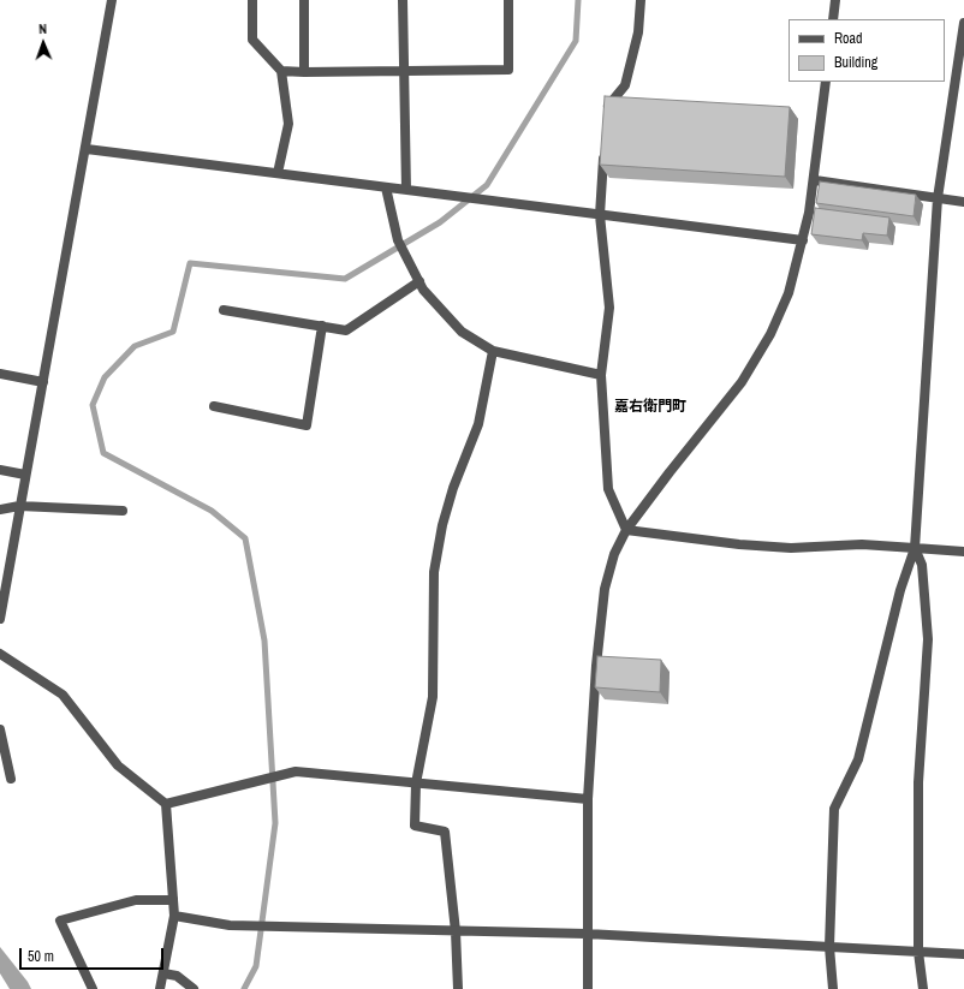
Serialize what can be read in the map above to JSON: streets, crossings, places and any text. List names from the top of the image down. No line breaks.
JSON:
{"districts":["嘉右衛門町"],"legend":["Road","Building"],"scale_bar":"50 m","north":"top"}
